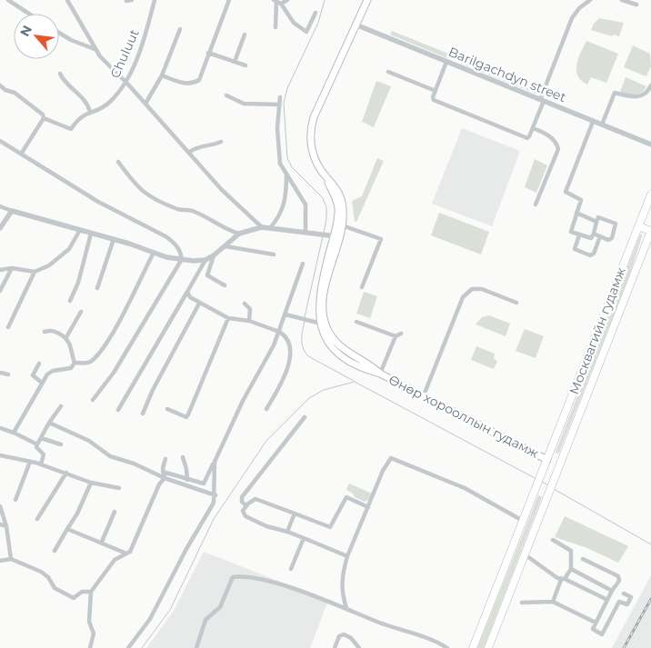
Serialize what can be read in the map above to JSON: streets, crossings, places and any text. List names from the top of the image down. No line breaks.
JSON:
{"streets":{"highway":["Москвагийн гудамж"],"main road":["Өнөр хорооллын гудамж"],"street":["Chuluut","Barilgachdyn street"]},"crossings":[["Barilgachdyn street","Өнөр хорооллын гудамж"],["Москвагийн гудамж","Өнөр хорооллын гудамж"]],"north":"top left"}
